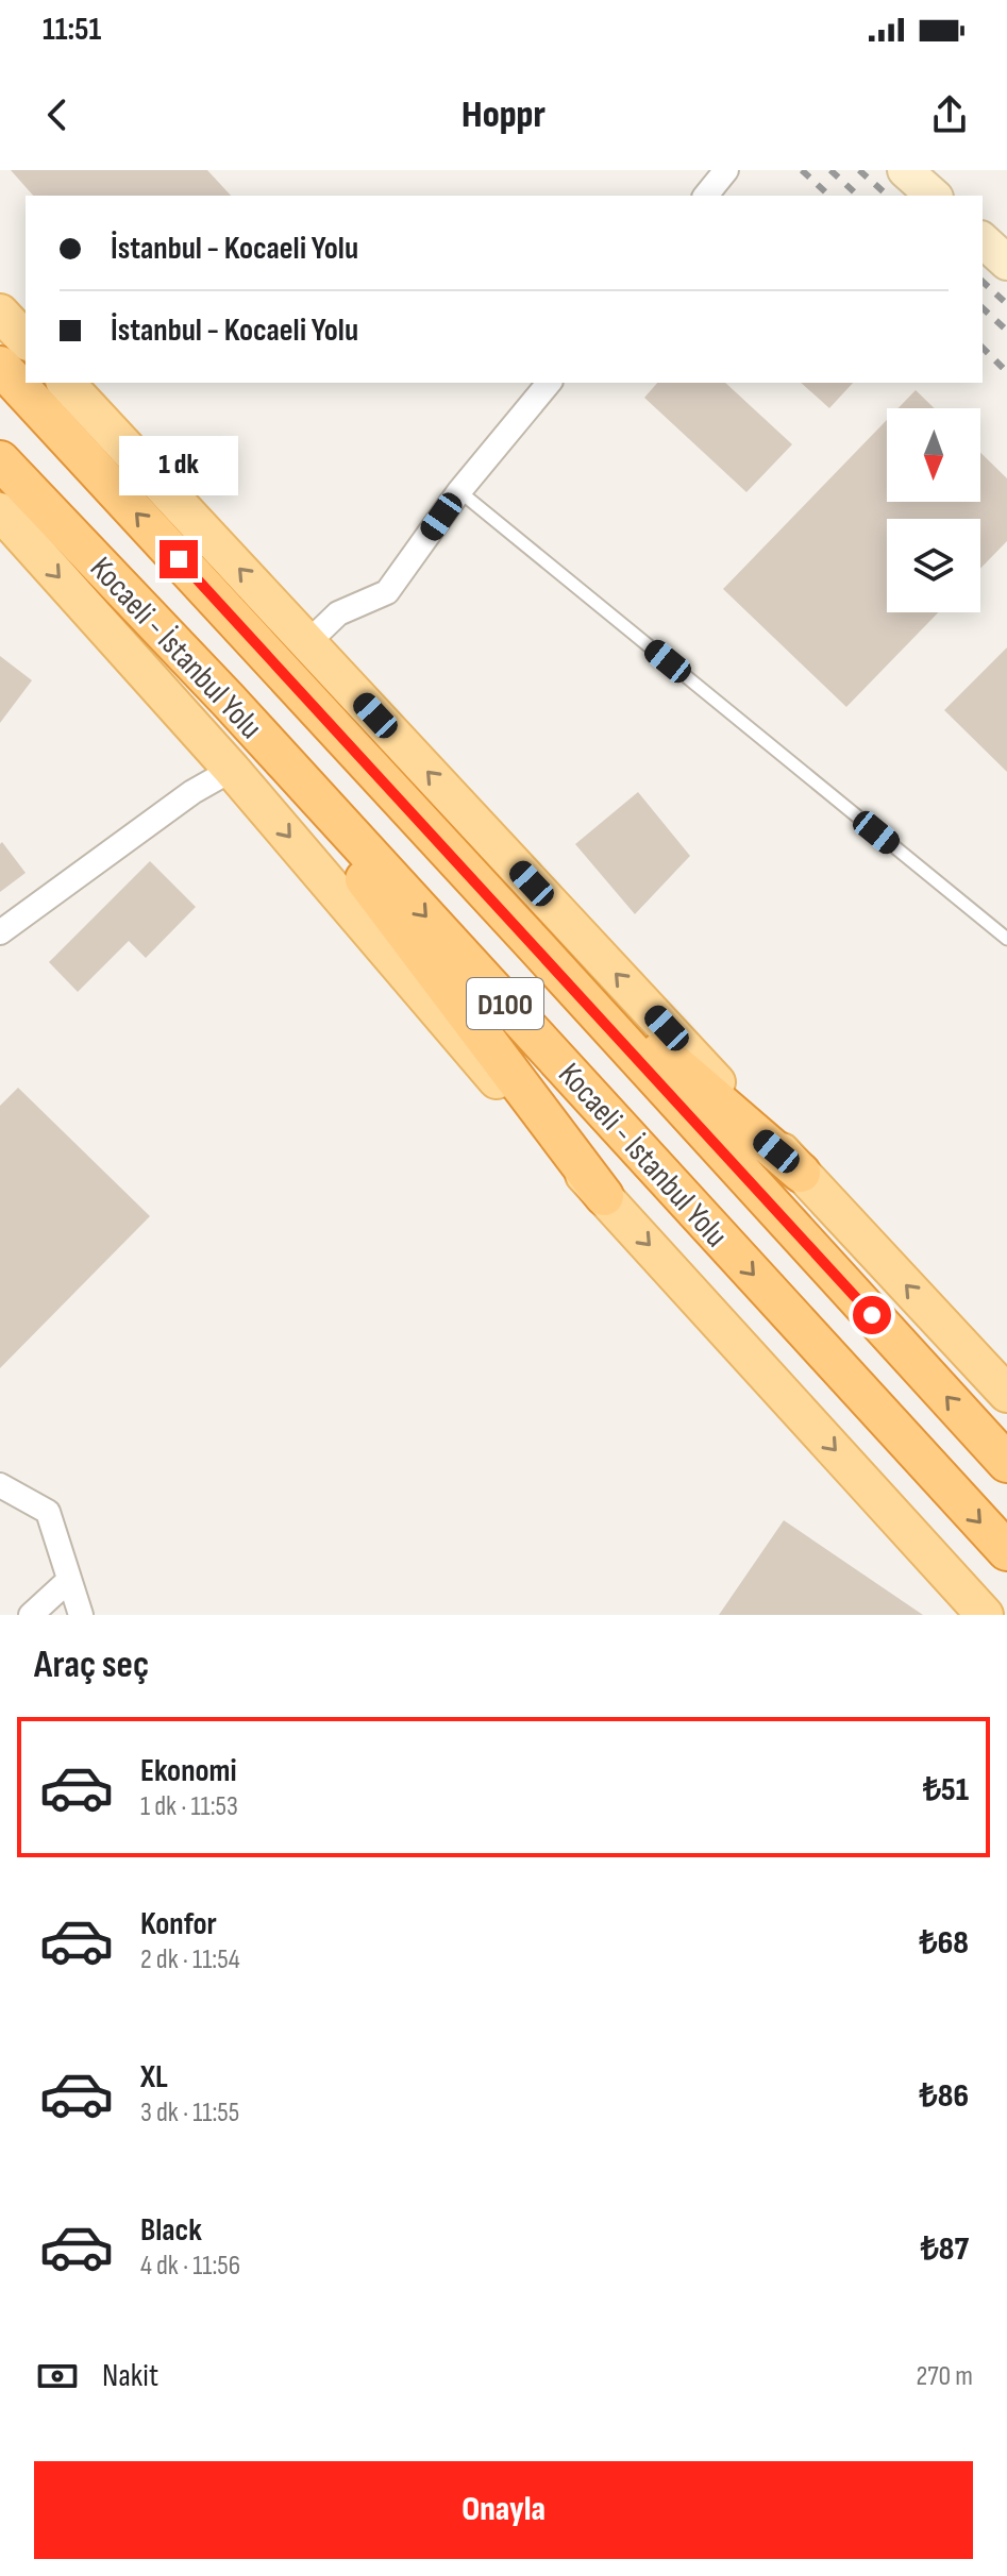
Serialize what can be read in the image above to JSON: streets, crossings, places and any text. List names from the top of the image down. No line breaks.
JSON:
{"streets":{"highway":["Kocaeli - İstanbul Yolu","D100"]},"north":"bottom","page":{"status":"11:51","header":"Hoppr","banner":["İstanbul - Kocaeli Yolu","İstanbul - Kocaeli Yolu"],"bubble":"1 dk","heading":"Araç seç","list":[{"name":"Ekonomi","note":"1 dk · 11:53","value":"₺51"},{"name":"Konfor","note":"2 dk · 11:54","value":"₺68"},{"name":"XL","note":"3 dk · 11:55","value":"₺86"},{"name":"Black","note":"4 dk · 11:56","value":"₺87"}],"pay":["Nakit","270 m"],"buttons":"Onayla"}}
